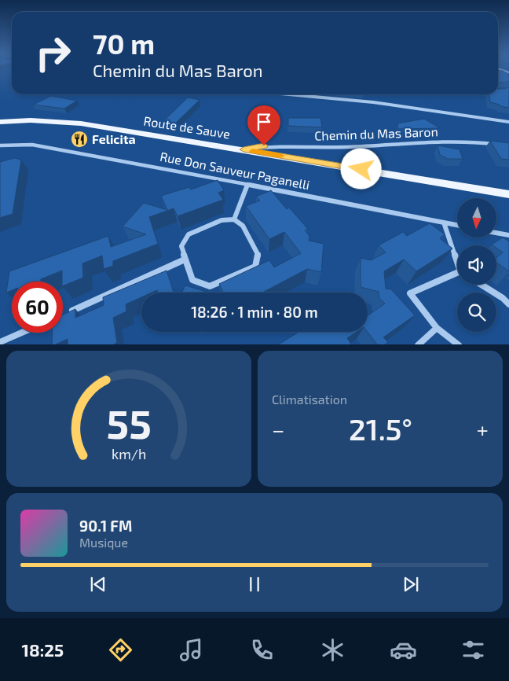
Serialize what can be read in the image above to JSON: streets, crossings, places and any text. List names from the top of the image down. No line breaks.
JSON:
{"streets":{"main road":["Route de Sauve"],"street":["Chemin du Mas Baron","Rue Don Sauveur Paganelli"]},"crossings":[["Route de Sauve","Chemin du Mas Baron"]],"places":{"restaurant":["Felicita"]},"north":"bottom","page":{"turn":["70 m","Chemin du Mas Baron"],"limit":"60","trip":"18:26 · 1 min · 80 m","tile":"Climatisation","heat":["−","21.5°","+"],"song":["90.1 FM","Musique"],"tabs":"18:25","gauge":["55","km/h"]}}
